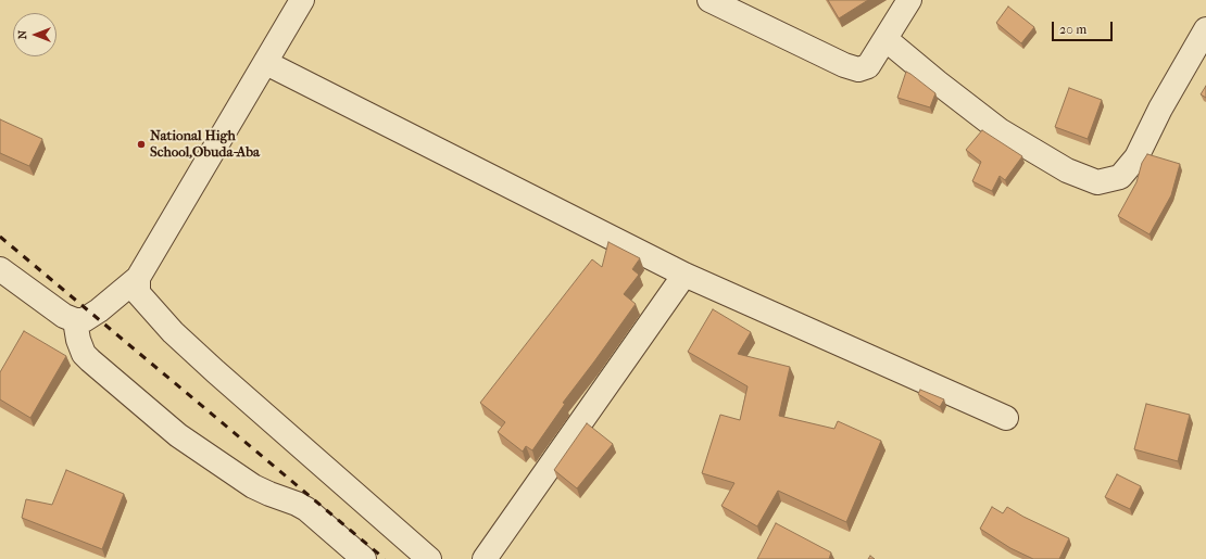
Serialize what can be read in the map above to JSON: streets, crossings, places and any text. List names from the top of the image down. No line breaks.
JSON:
{"places":["National High School,Obuda-Aba"],"scale_bar":"20 m","north":"left"}
